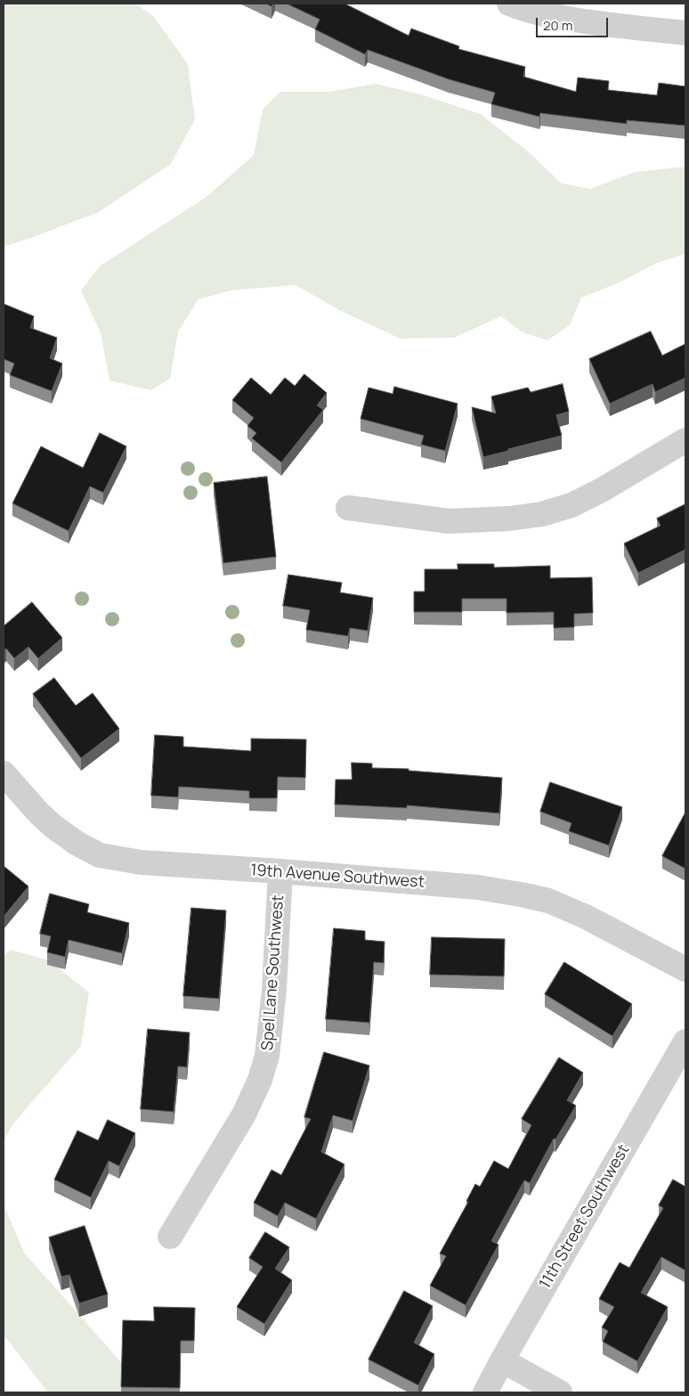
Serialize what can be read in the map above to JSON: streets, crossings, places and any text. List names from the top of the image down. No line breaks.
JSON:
{"streets":{"street":["19th Avenue Southwest","Spel Lane Southwest","11th Street Southwest"]},"crossings":[["19th Avenue Southwest","Spel Lane Southwest"]],"scale_bar":"20 m"}
